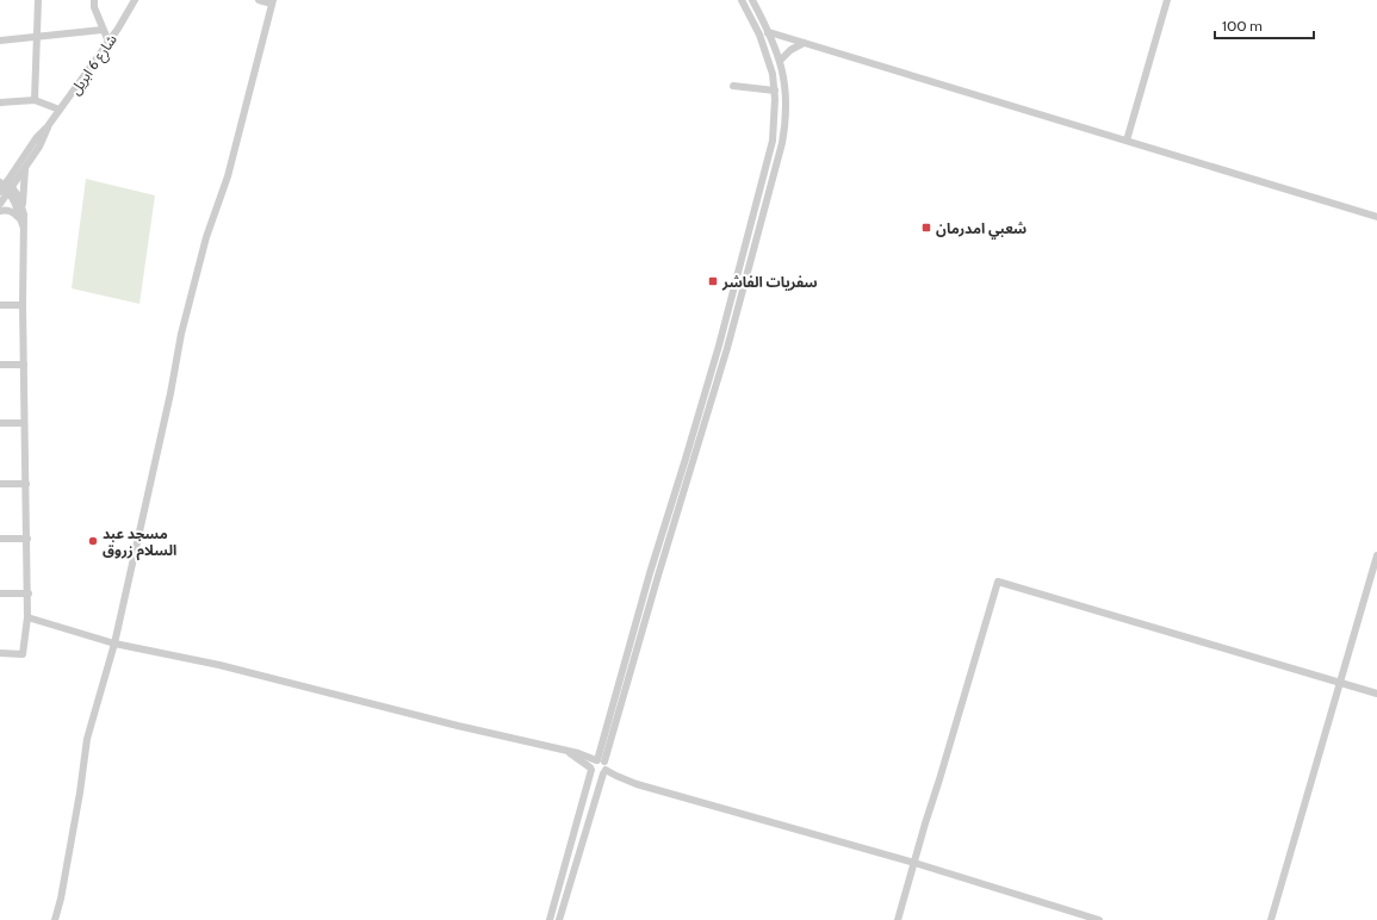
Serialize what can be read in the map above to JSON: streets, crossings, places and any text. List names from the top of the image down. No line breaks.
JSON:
{"streets":{"street":["شارع 6 ابريل"]},"places":{"transit":["شعبي امدرمان","سفريات الفاشر"],"other":["مسجد عبد السلام زروق"]},"scale_bar":"100 m"}
